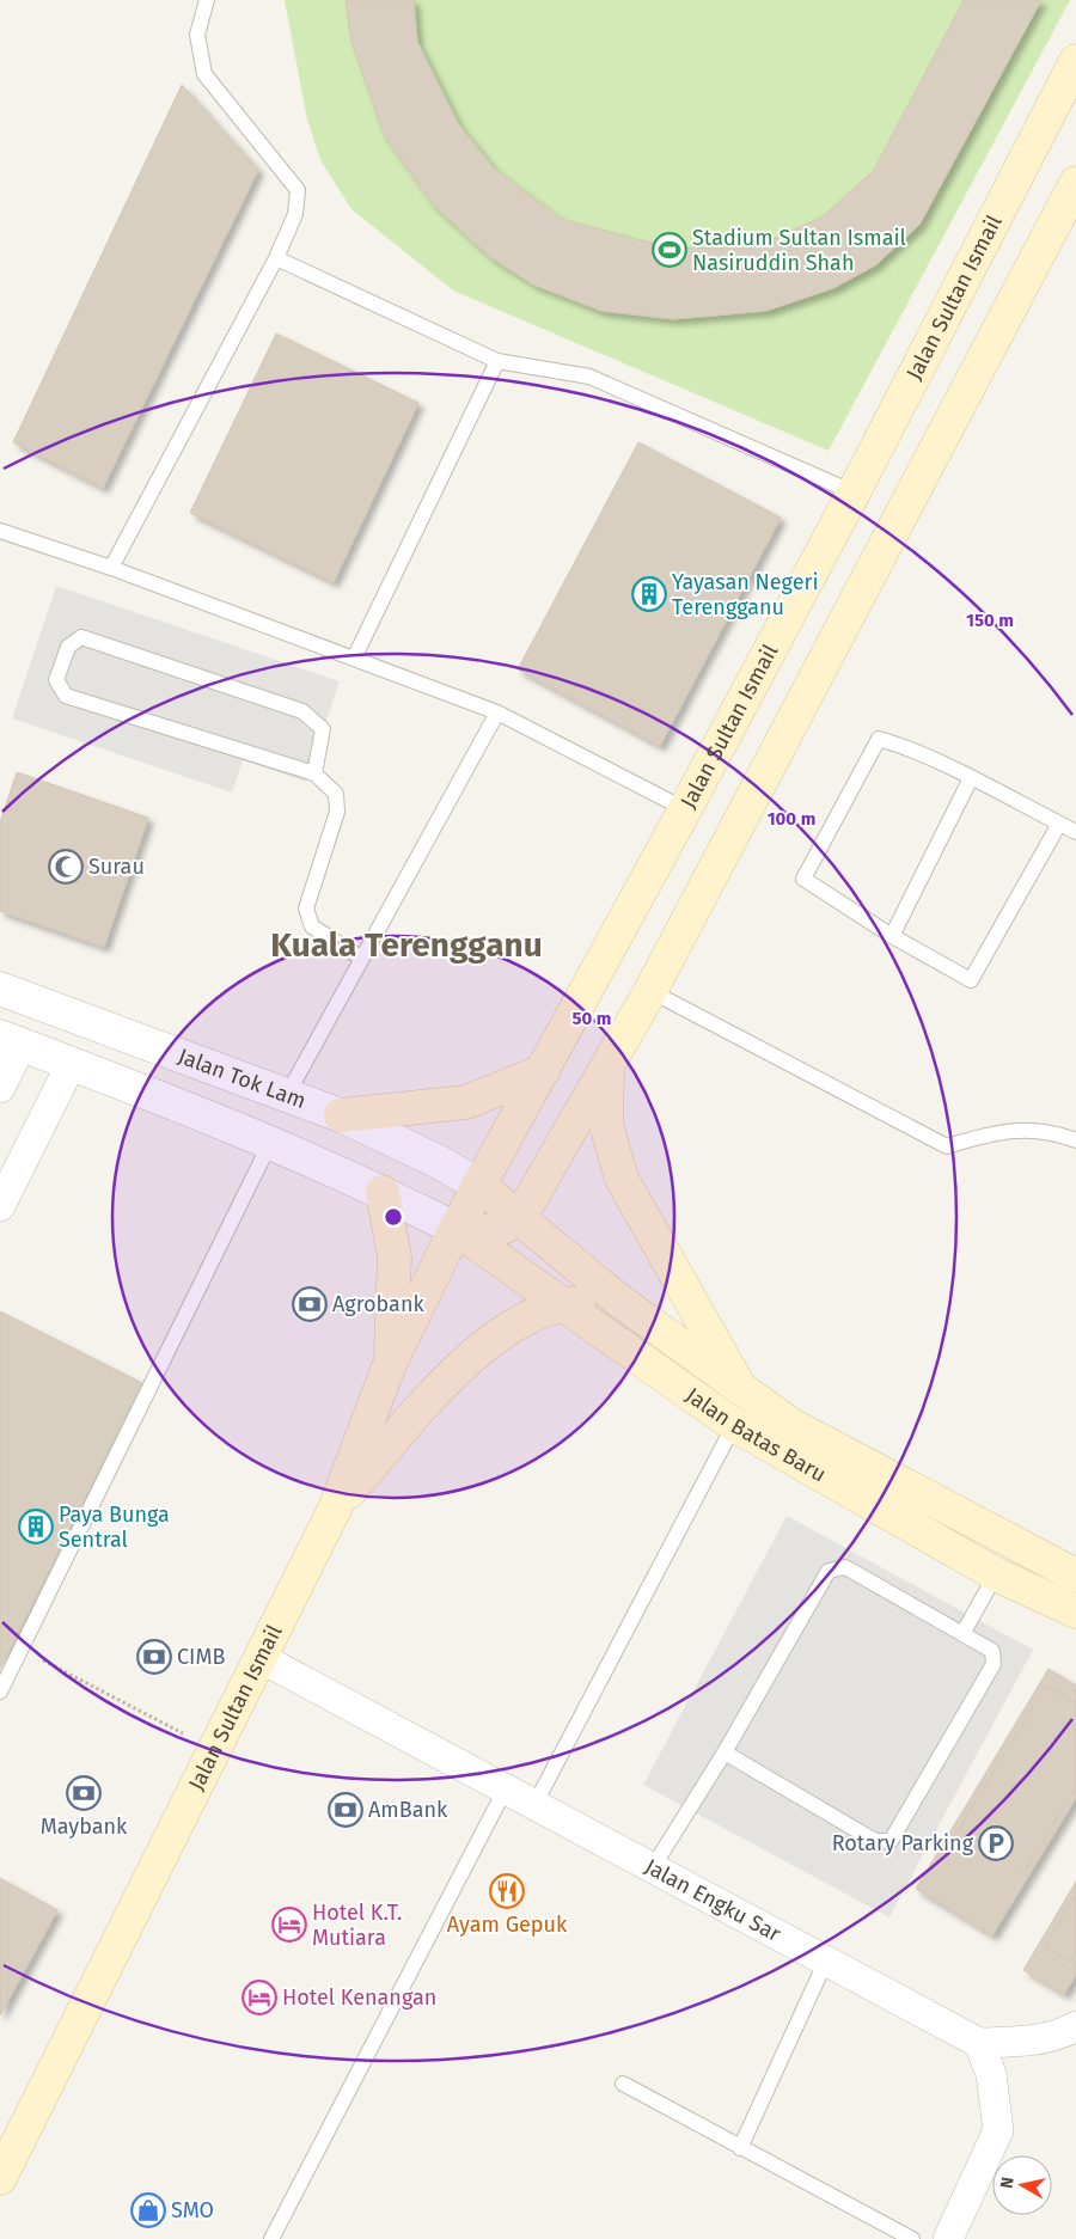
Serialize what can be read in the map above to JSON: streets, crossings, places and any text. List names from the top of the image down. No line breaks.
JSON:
{"streets":{"main road":["Jalan Sultan Ismail","Jalan Batas Baru"],"street":["Jalan Tok Lam","Jalan Engku Sar"]},"crossings":[["Jalan Sultan Ismail","Jalan Tok Lam"],["Jalan Sultan Ismail","Jalan Batas Baru"],["Jalan Sultan Ismail","Jalan Engku Sar"],["Jalan Tok Lam","Jalan Batas Baru"]],"districts":["Kuala Terengganu"],"places":{"sports":["Stadium Sultan Ismail Nasiruddin Shah"],"building":["Yayasan Negeri Terengganu","Paya Bunga Sentral"],"mosque":["Surau"],"bank":["Agrobank","CIMB","Maybank","AmBank"],"parking":["Rotary Parking"],"restaurant":["Ayam Gepuk"],"hotel":["Hotel K.T. Mutiara","Hotel Kenangan"],"shop":["SMO"]},"north":"left","rings":["150 m","100 m","50 m"]}
